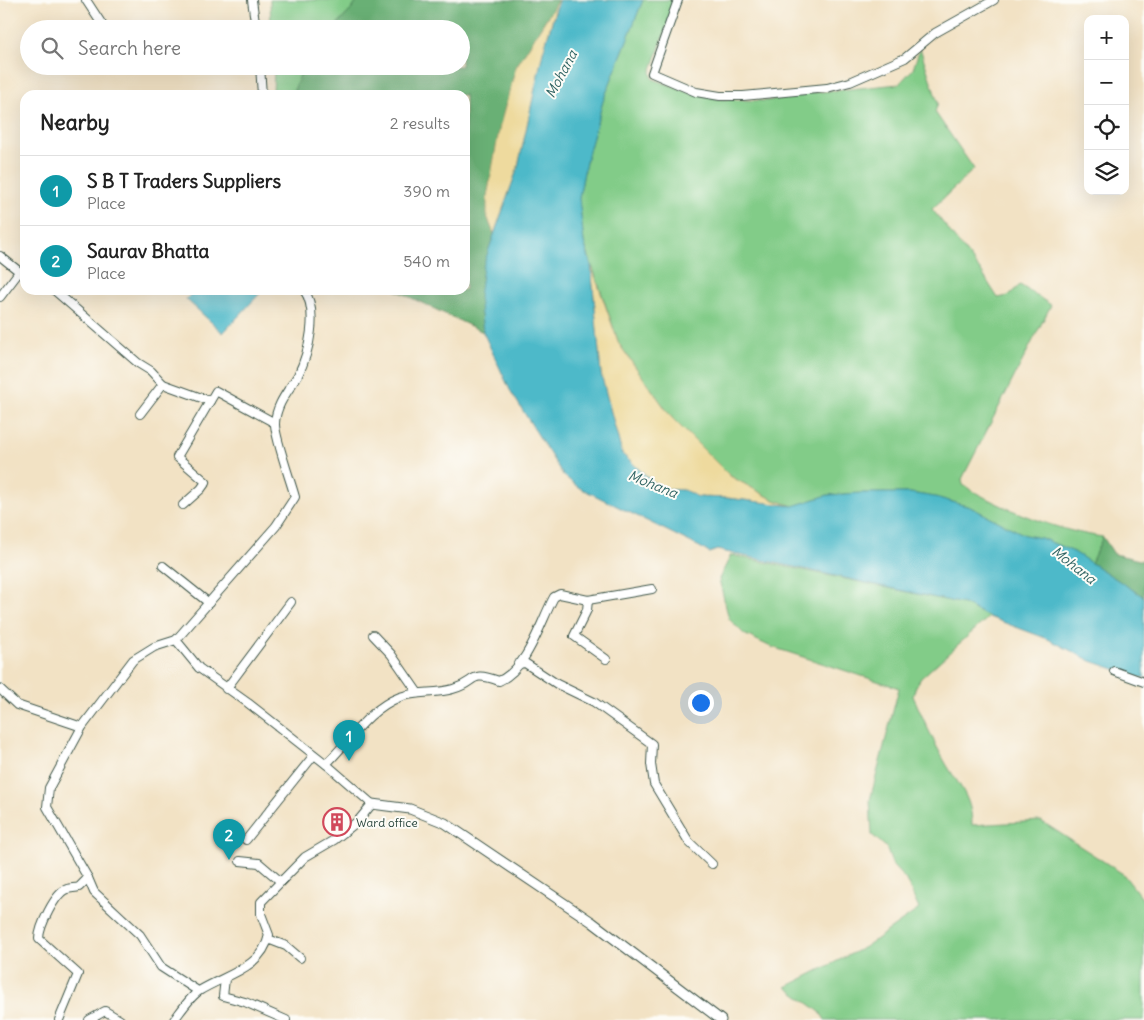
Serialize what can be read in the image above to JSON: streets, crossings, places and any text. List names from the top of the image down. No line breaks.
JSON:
{"water":["Mohana"],"places":{"building":["Ward office"]},"page":{"map_buttons":["+","−"],"search":"Search here","heading":["Nearby","2 results"],"list":[{"mark":"1","name":"S B T Traders Suppliers","note":"Place","value":"390 m"},{"mark":"2","name":"Saurav Bhatta","note":"Place","value":"540 m"}],"pins":["1","2"]}}
